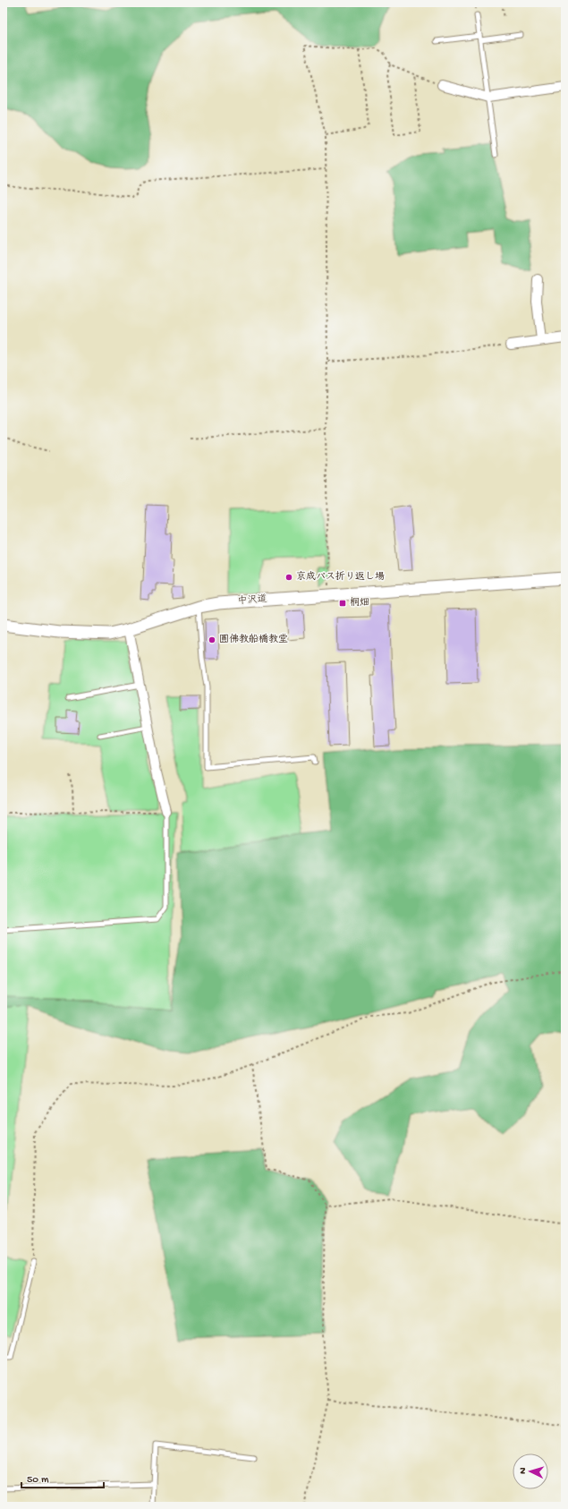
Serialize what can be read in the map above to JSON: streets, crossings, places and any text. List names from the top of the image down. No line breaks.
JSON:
{"streets":{"street":["中沢道"]},"places":{"other":["京成バス折り返し場","圓佛教船橋教堂"],"transit":["桐畑"]},"scale_bar":"50 m","north":"left"}
